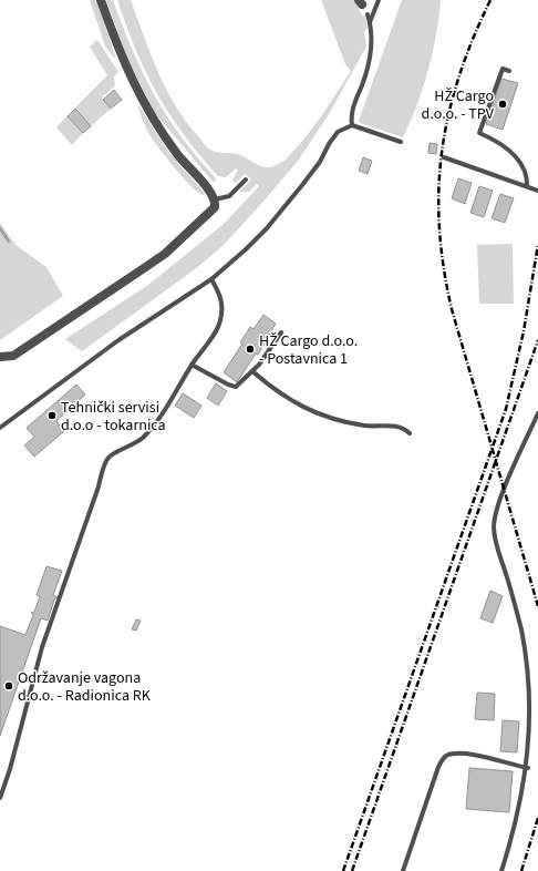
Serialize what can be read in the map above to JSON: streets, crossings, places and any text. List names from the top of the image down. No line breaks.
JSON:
{"places":["HŽ Cargo d.o.o. - TPV","HŽ Cargo d.o.o. - Postavnica 1","Tehnički servisi d.o.o - tokarnica","Održavanje vagona d.o.o. - Radionica RK"]}
